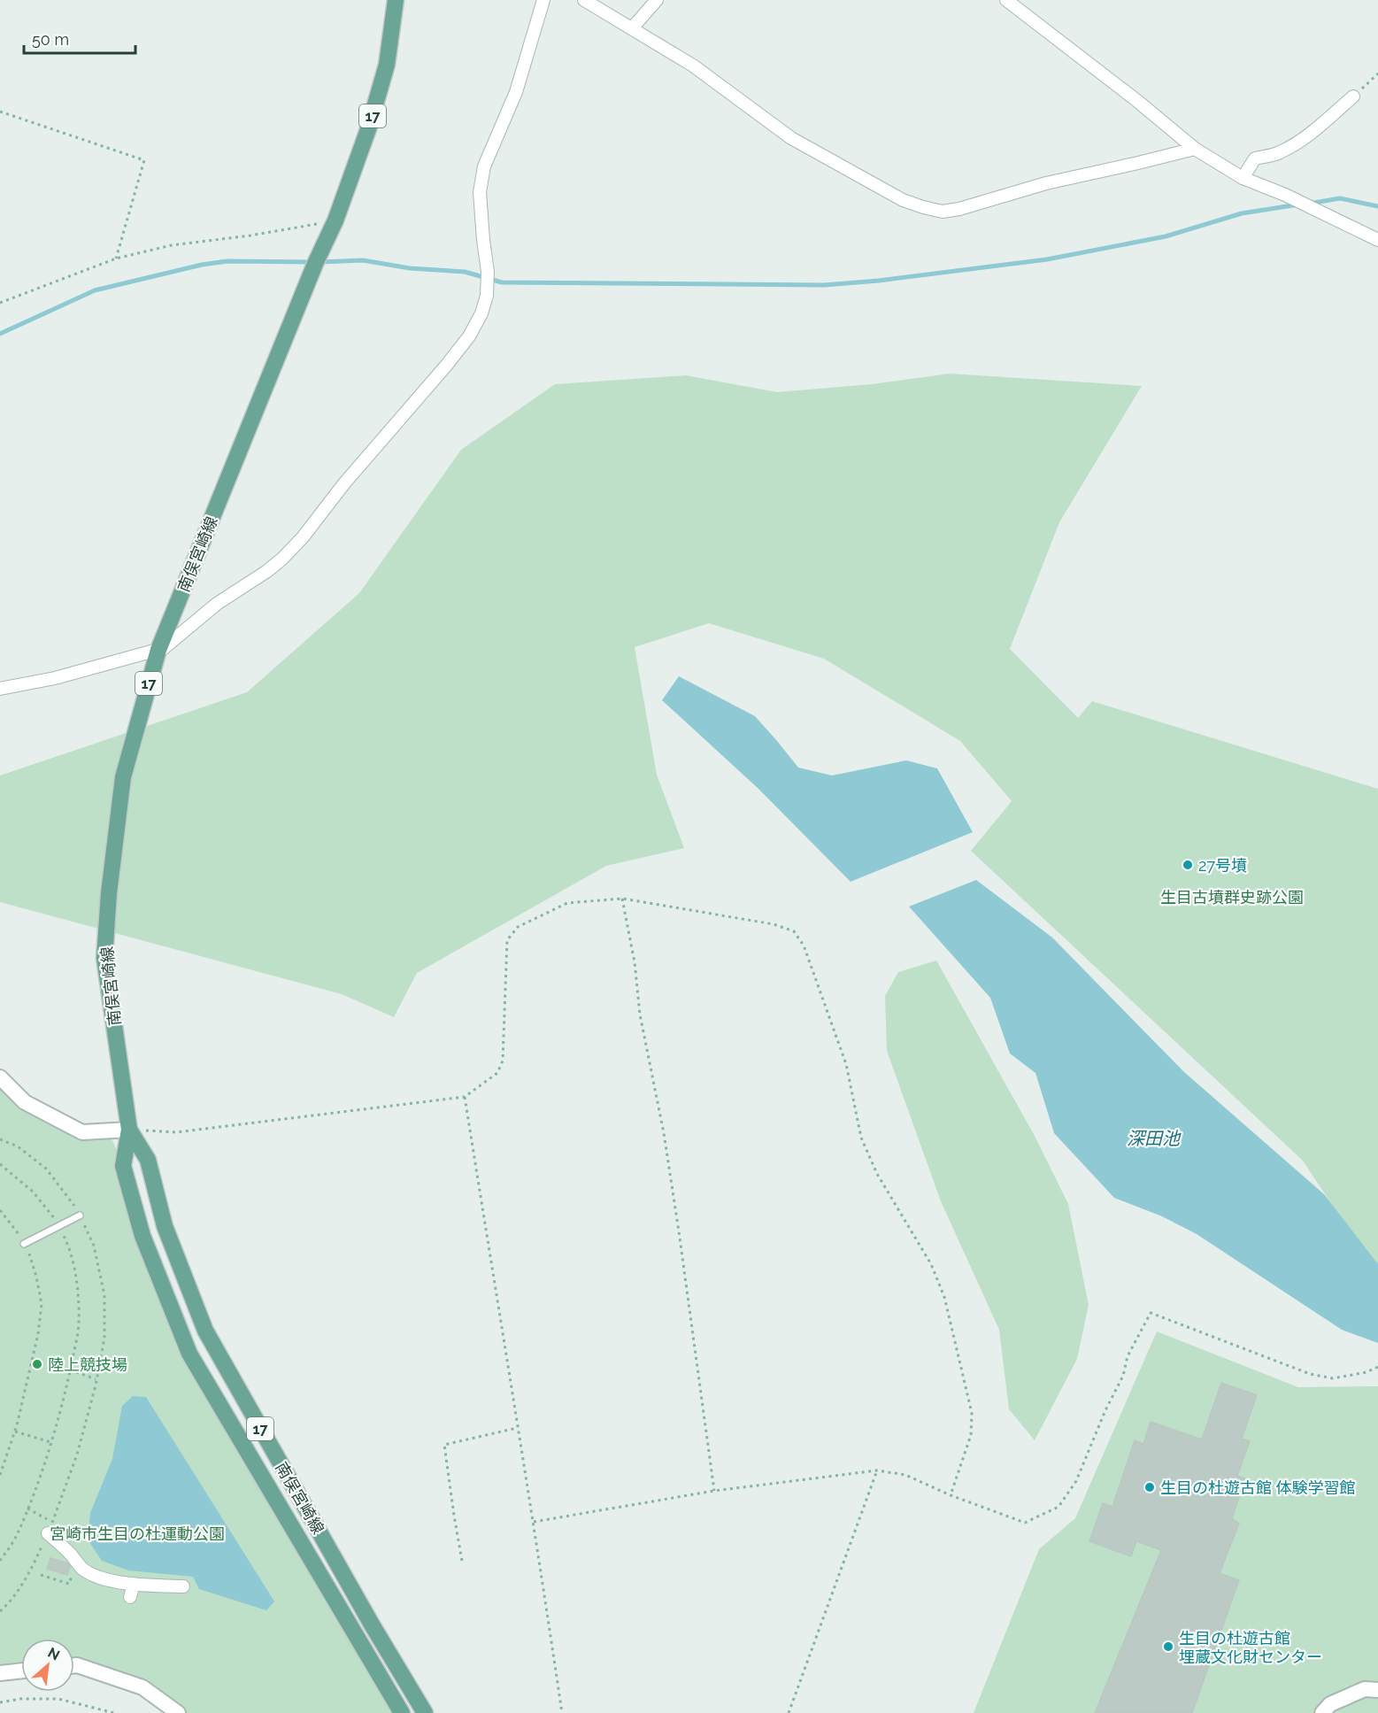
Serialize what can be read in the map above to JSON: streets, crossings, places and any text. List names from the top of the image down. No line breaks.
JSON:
{"streets":{"main road":["17","南俣宮崎線"]},"water":["深田池"],"parks":["生目古墳群史跡公園","宮崎市生目の杜運動公園"],"places":["27号墳","陸上競技場","生目の杜遊古館 体験学習館","生目の杜遊古館 埋蔵文化財センター"],"scale_bar":"50 m","north":"top right"}
